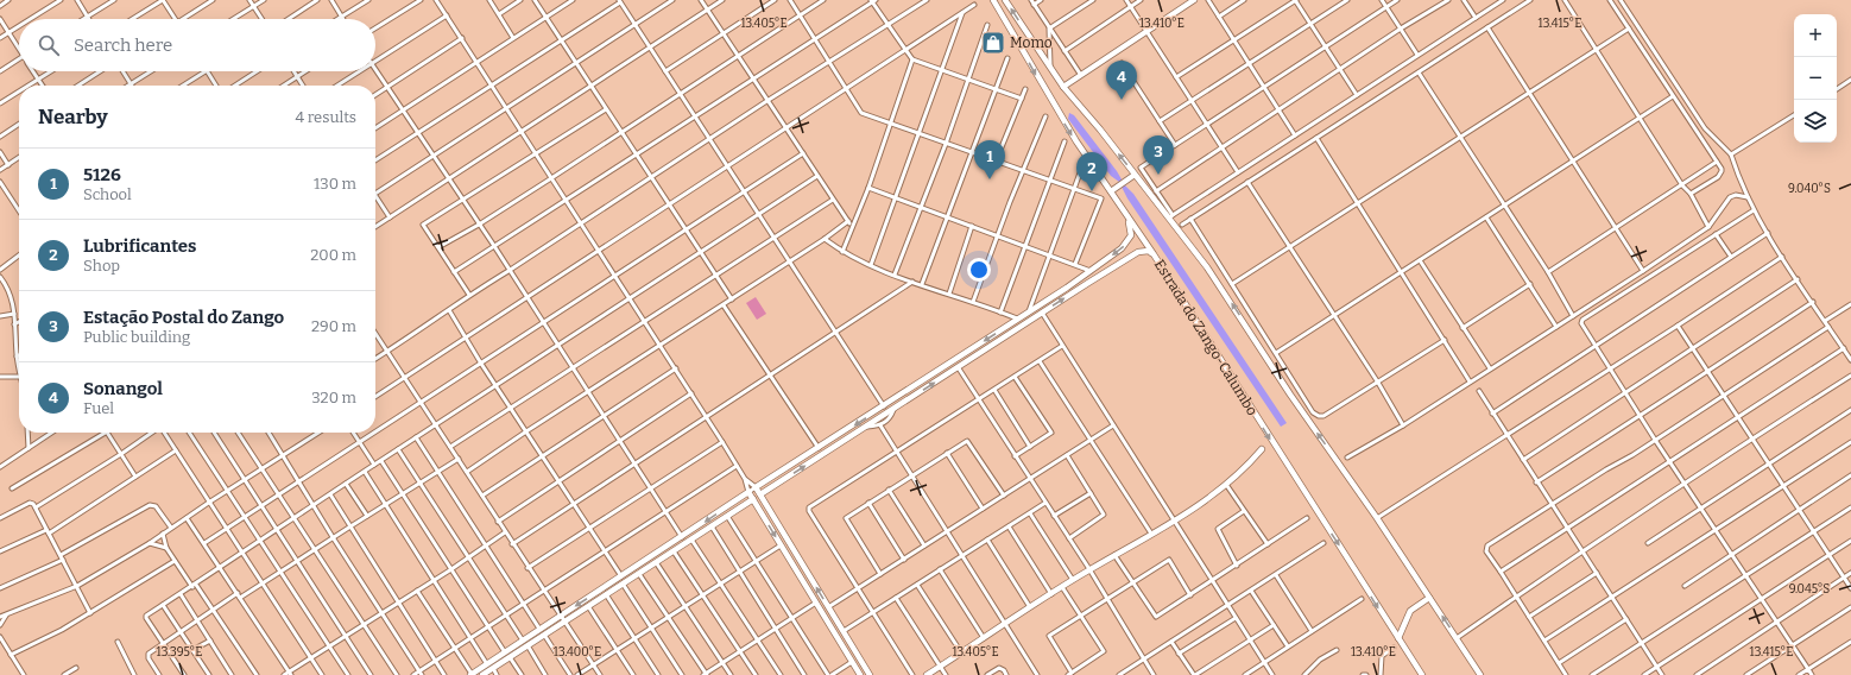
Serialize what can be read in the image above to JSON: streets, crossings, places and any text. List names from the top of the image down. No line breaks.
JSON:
{"streets":{"street":["Estrada do Zango-Calumbo"]},"places":{"shop":["Momo"]},"page":{"map_buttons":["+","−"],"search":"Search here","pins":["4","3","1","2"],"heading":["Nearby","4 results"],"list":[{"mark":"1","name":"5126","note":"School","value":"130 m"},{"mark":"2","name":"Lubrificantes","note":"Shop","value":"200 m"},{"mark":"3","name":"Estação Postal do Zango","note":"Public building","value":"290 m"},{"mark":"4","name":"Sonangol","note":"Fuel","value":"320 m"}]},"coordinates":["13.405°E","13.410°E","13.415°E","9.040°S","9.045°S","13.395°E","13.400°E"]}
